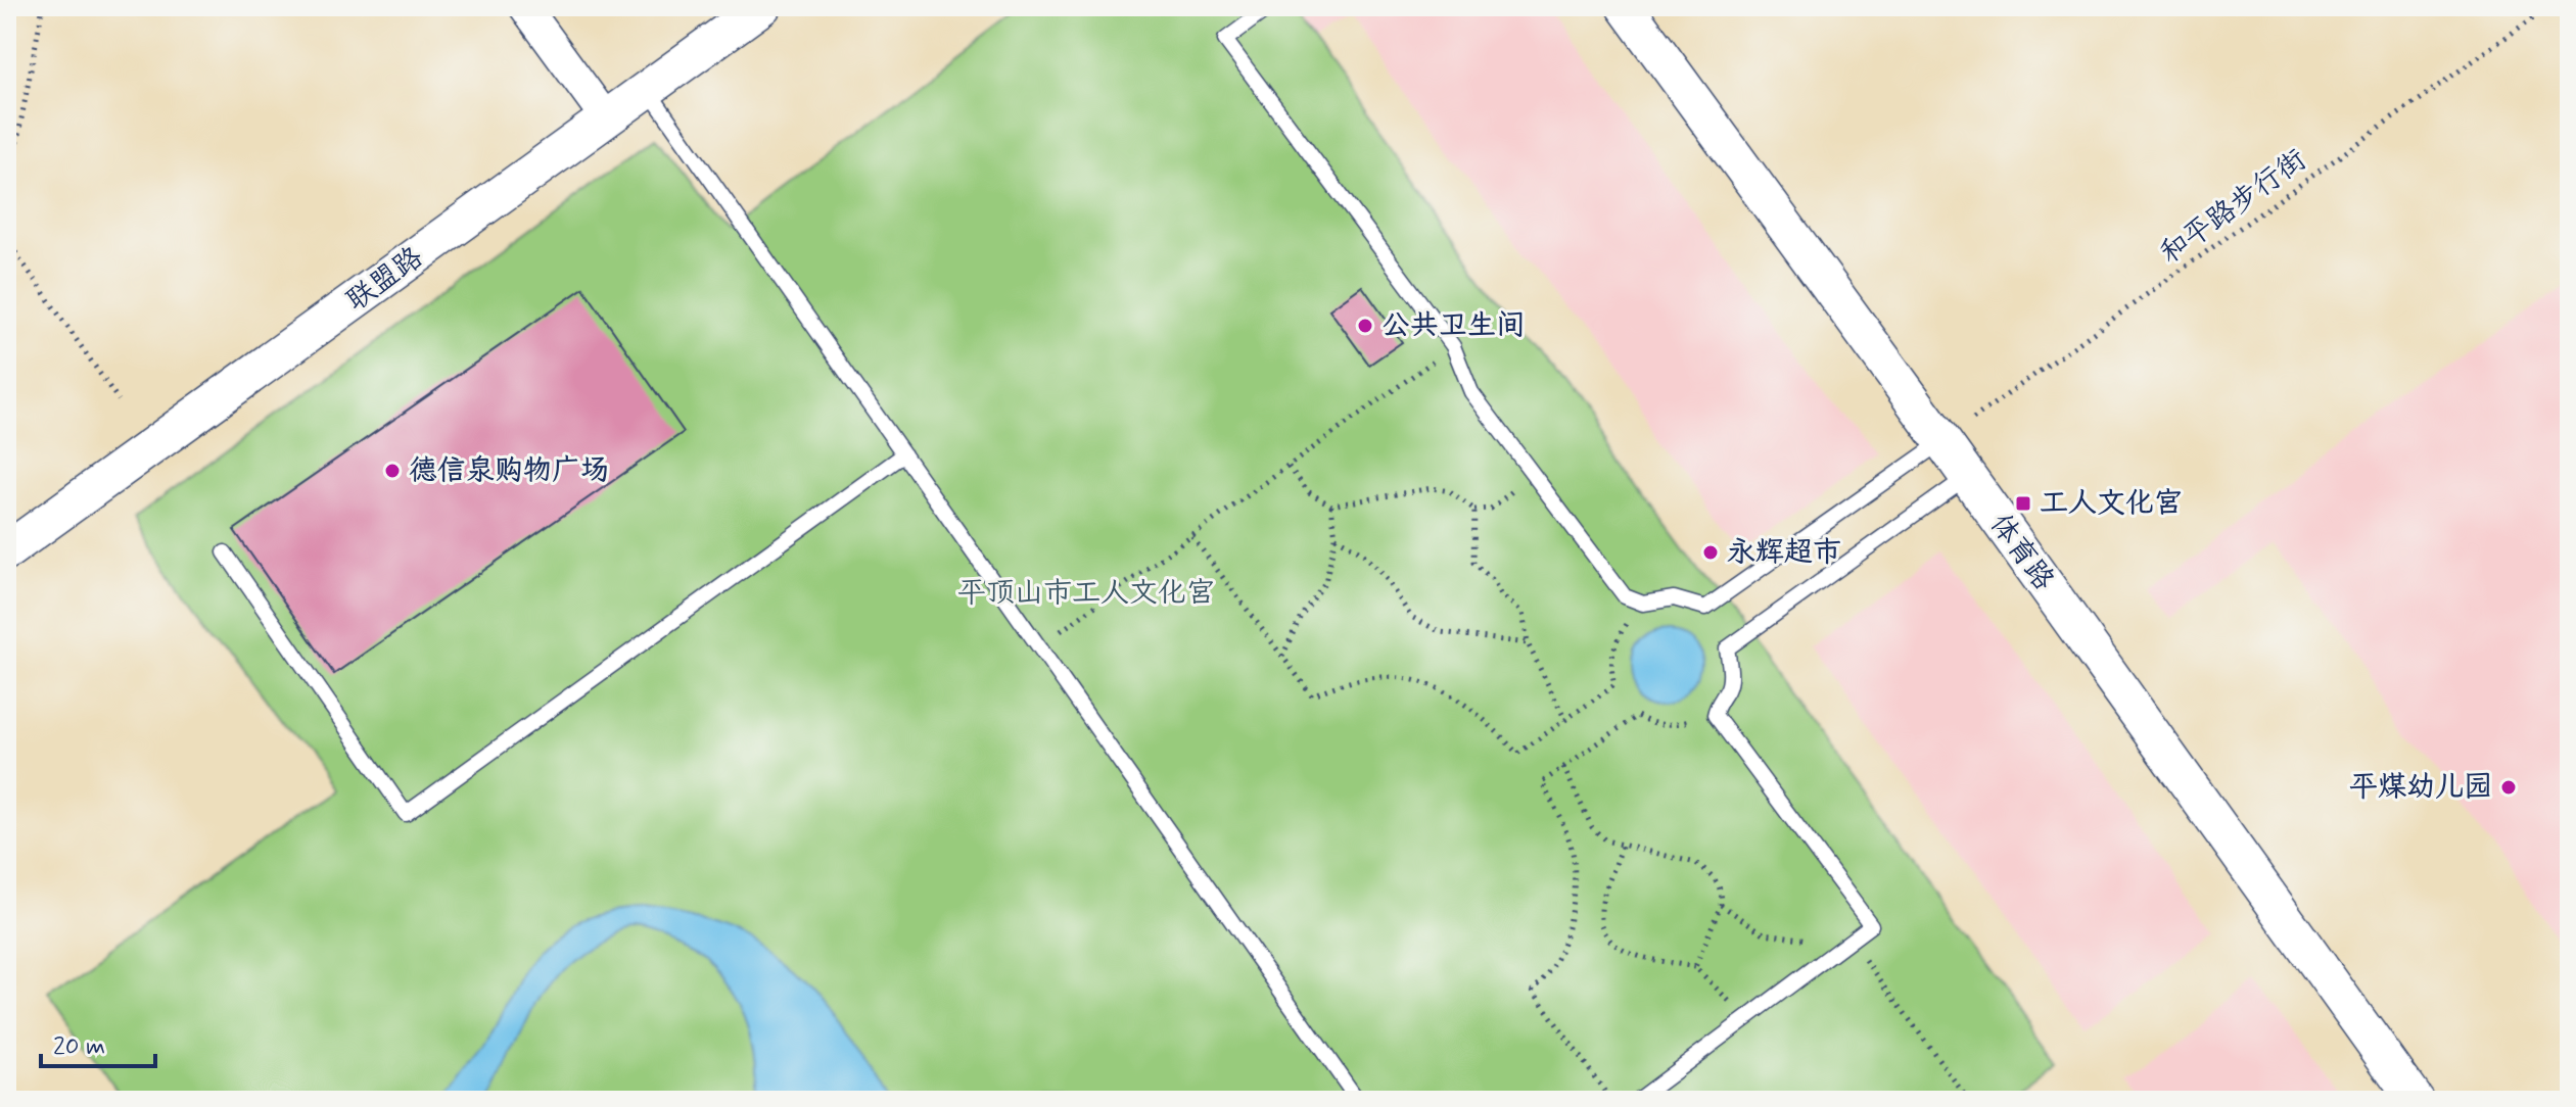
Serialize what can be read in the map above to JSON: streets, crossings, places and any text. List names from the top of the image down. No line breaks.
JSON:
{"streets":{"street":["联盟路","体育路"],"path":["和平路步行街"]},"crossings":[["和平路步行街","体育路"]],"parks":["平顶山市工人文化宫"],"places":{"other":["公共卫生间","德信泉购物广场","永辉超市","平煤幼儿园"],"transit":["工人文化宫"]},"scale_bar":"20 m"}
